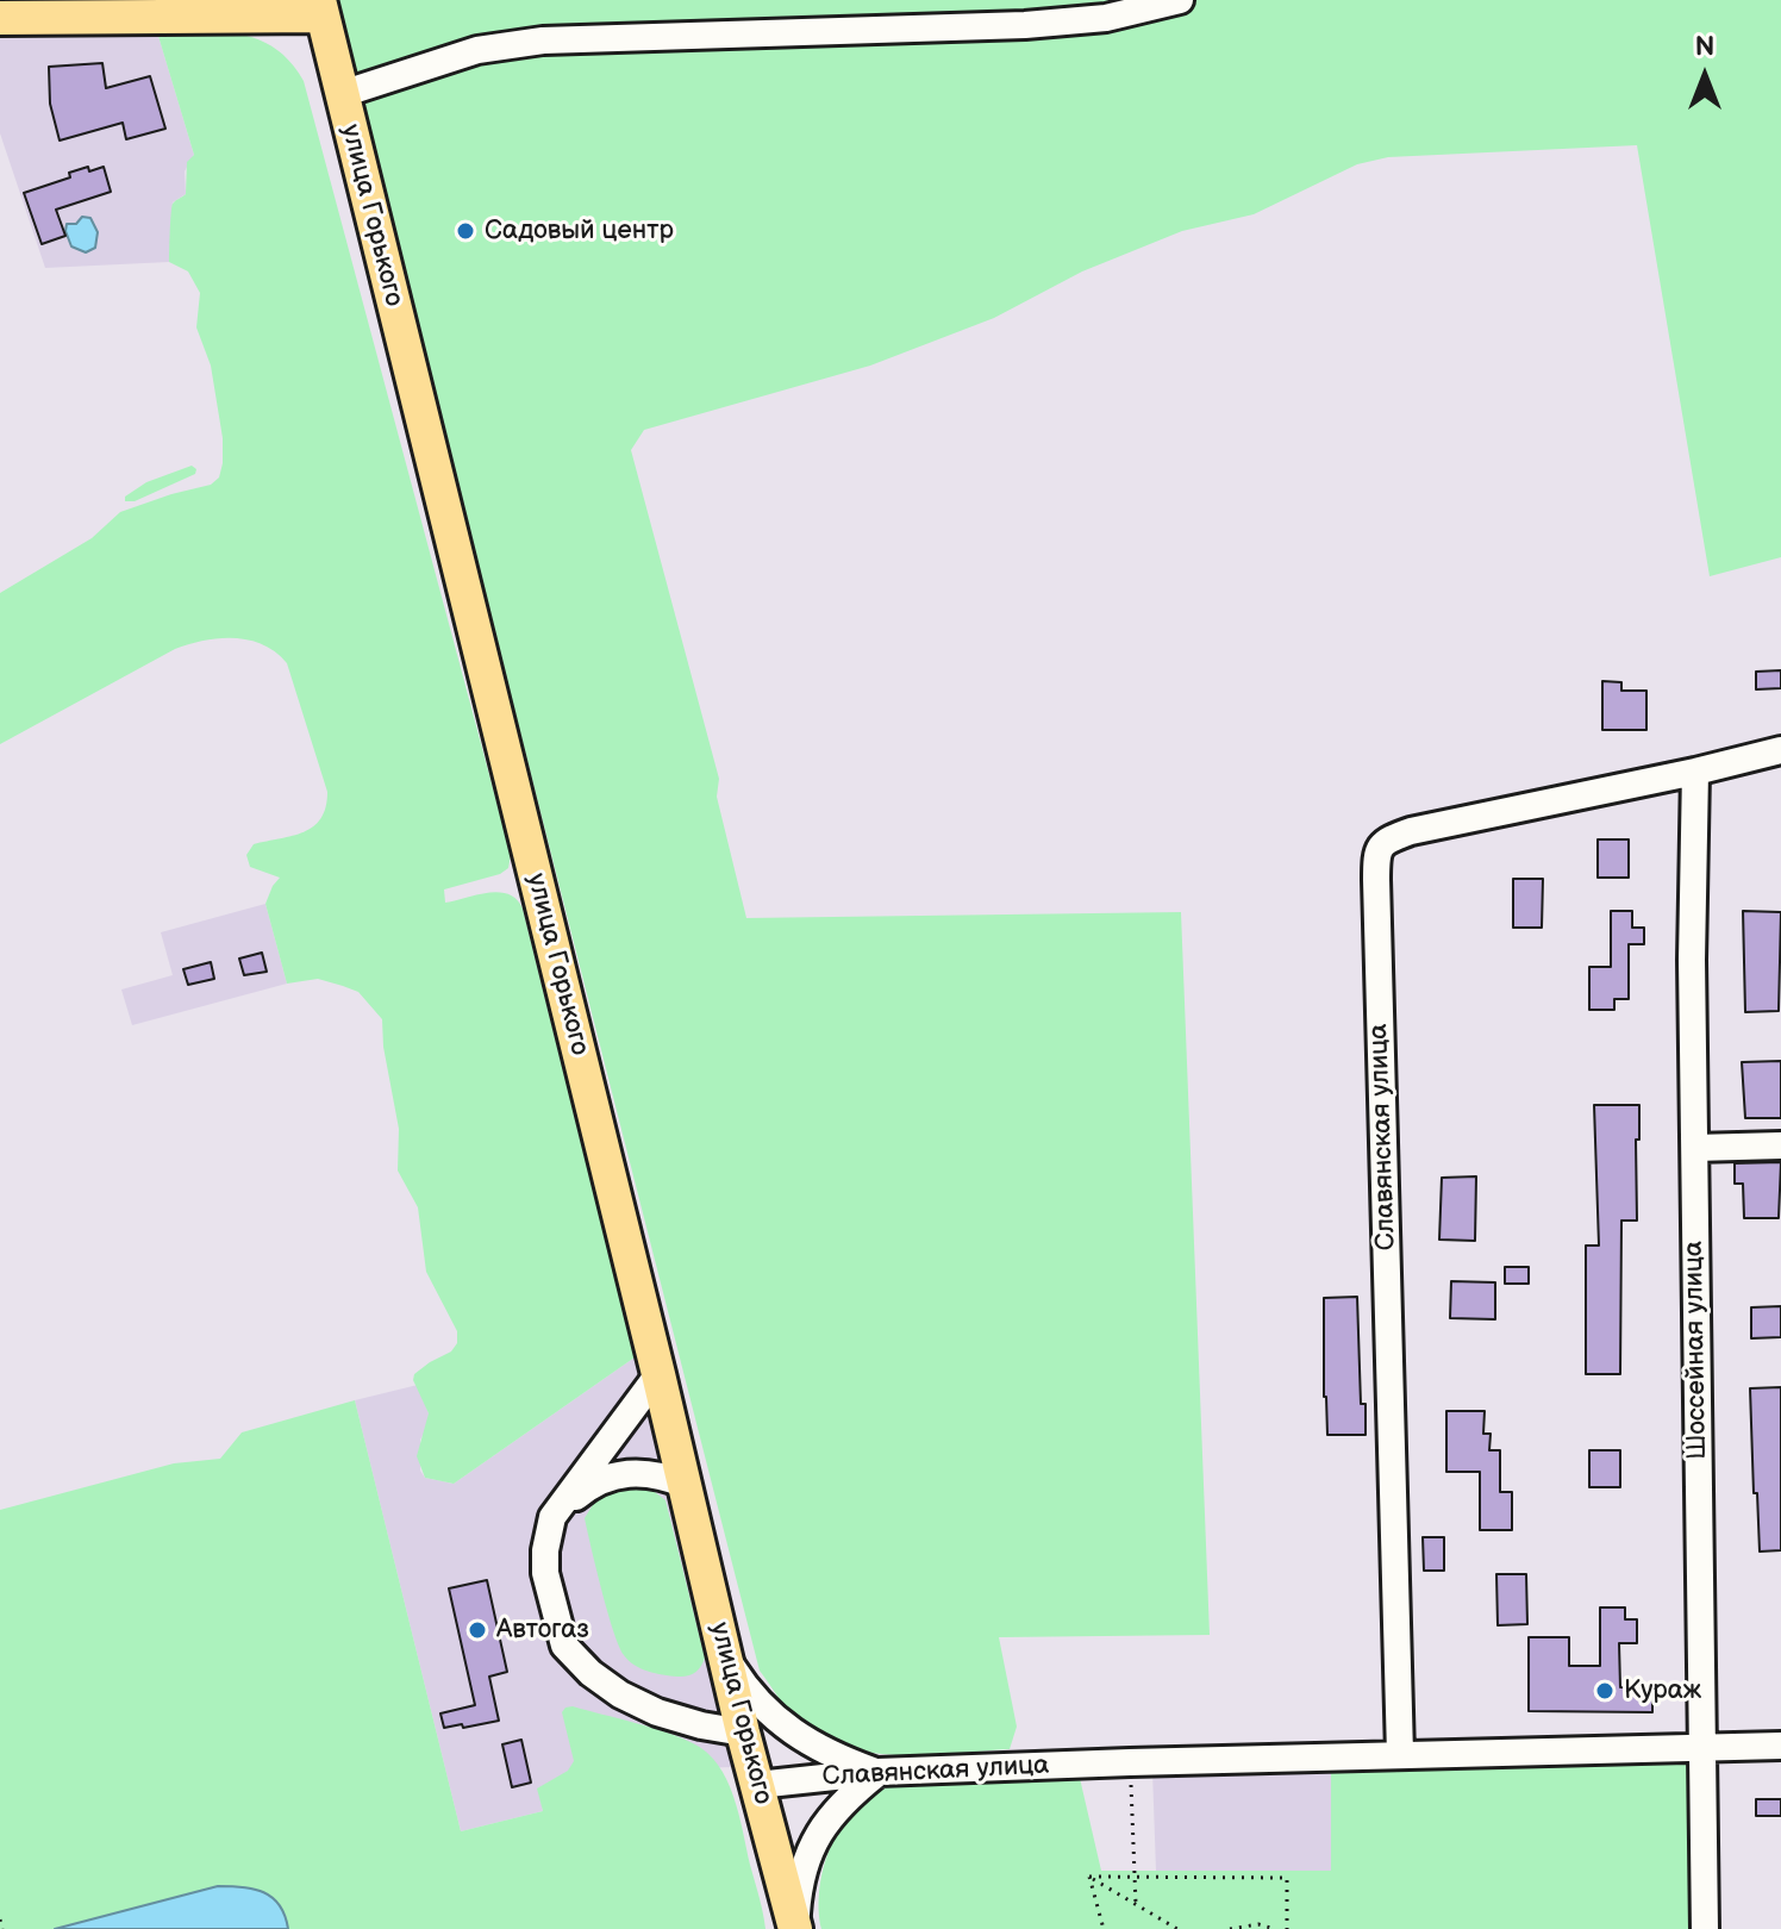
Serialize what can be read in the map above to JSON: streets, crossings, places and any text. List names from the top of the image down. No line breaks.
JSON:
{"streets":{"main road":["улица Горького"],"street":["Славянская улица","Шоссейная улица"]},"crossings":[["улица Горького","Славянская улица"],["Славянская улица","Шоссейная улица"]],"places":["Садовый центр","Автогаз","Кураж"],"north":"top"}
